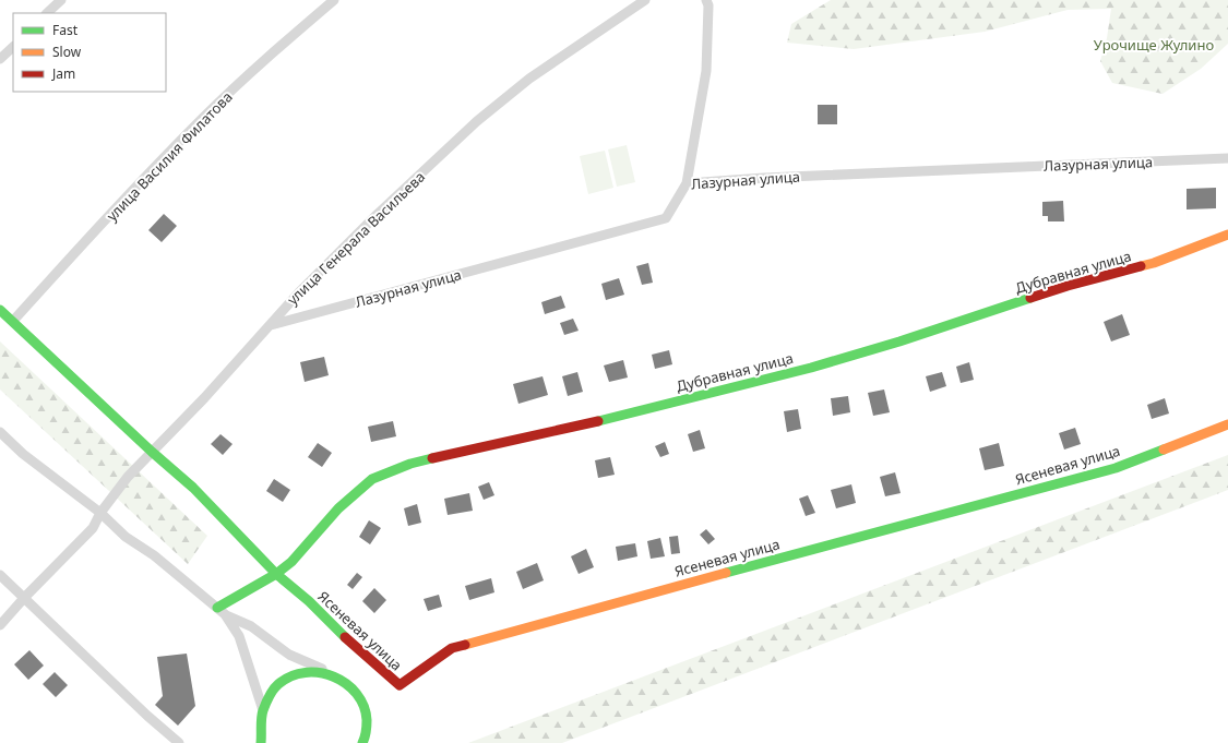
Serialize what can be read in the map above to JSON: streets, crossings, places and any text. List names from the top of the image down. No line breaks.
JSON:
{"streets":{"street":["улица Василия Филатова","Лазурная улица","улица Генерала Васильева","Дубравная улица","Ясеневая улица"]},"crossings":[["Лазурная улица","улица Генерала Васильева"],["Дубравная улица","Ясеневая улица"]],"parks":["Урочище Жулино"],"legend":["Fast","Slow","Jam"]}
